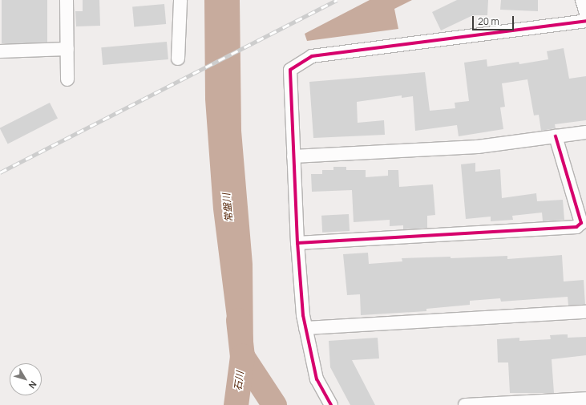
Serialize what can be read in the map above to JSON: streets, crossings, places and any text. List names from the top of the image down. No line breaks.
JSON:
{"water":["常盤川","石川"],"scale_bar":"20 m","north":"bottom right"}
